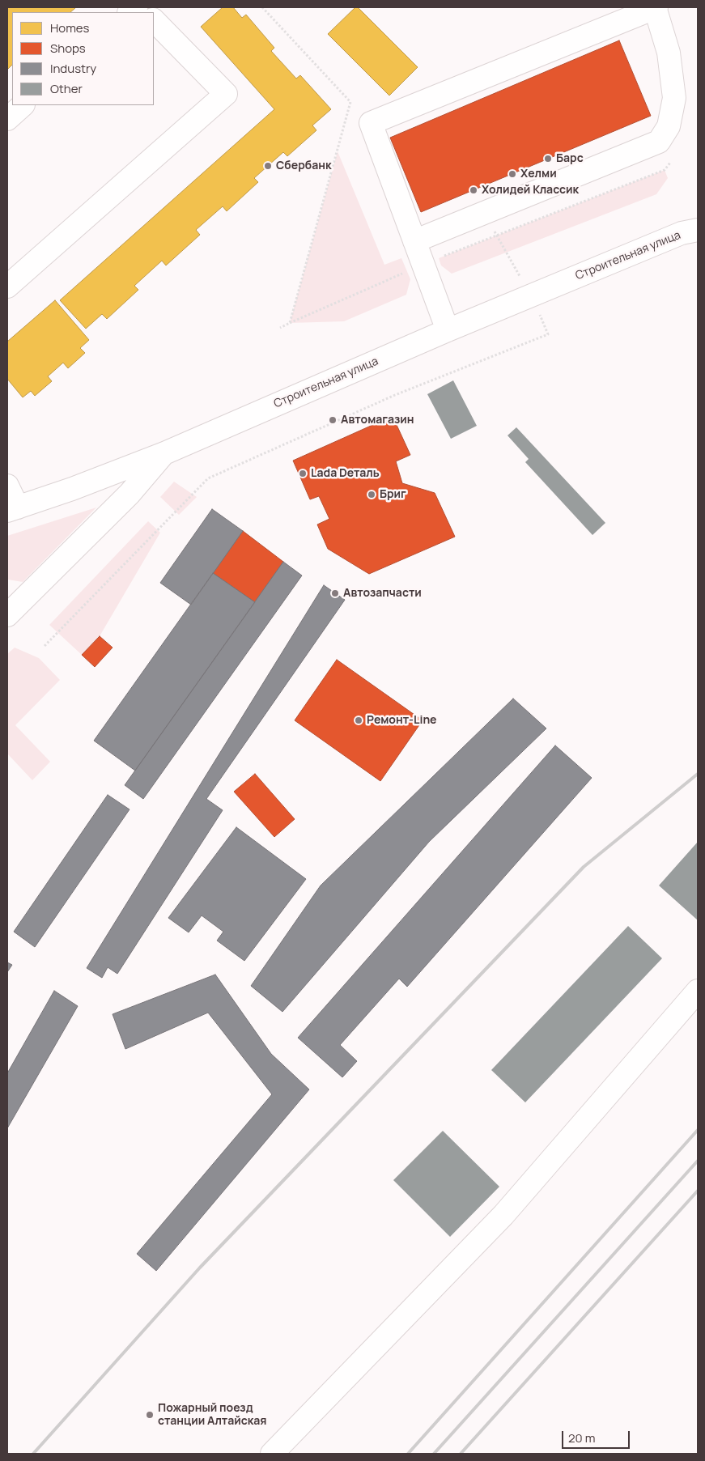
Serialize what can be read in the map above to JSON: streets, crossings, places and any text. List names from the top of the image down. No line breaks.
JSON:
{"streets":{"street":["Строительная улица"]},"places":["Барс","Сбербанк","Хелми","Холидей Классик","Автомагазин","Lada Dеталь","Бриг","Автозапчасти","Ремонт-Line","Пожарный поезд станции Алтайская"],"legend":["Homes","Shops","Industry","Other"],"scale_bar":"20 m"}
